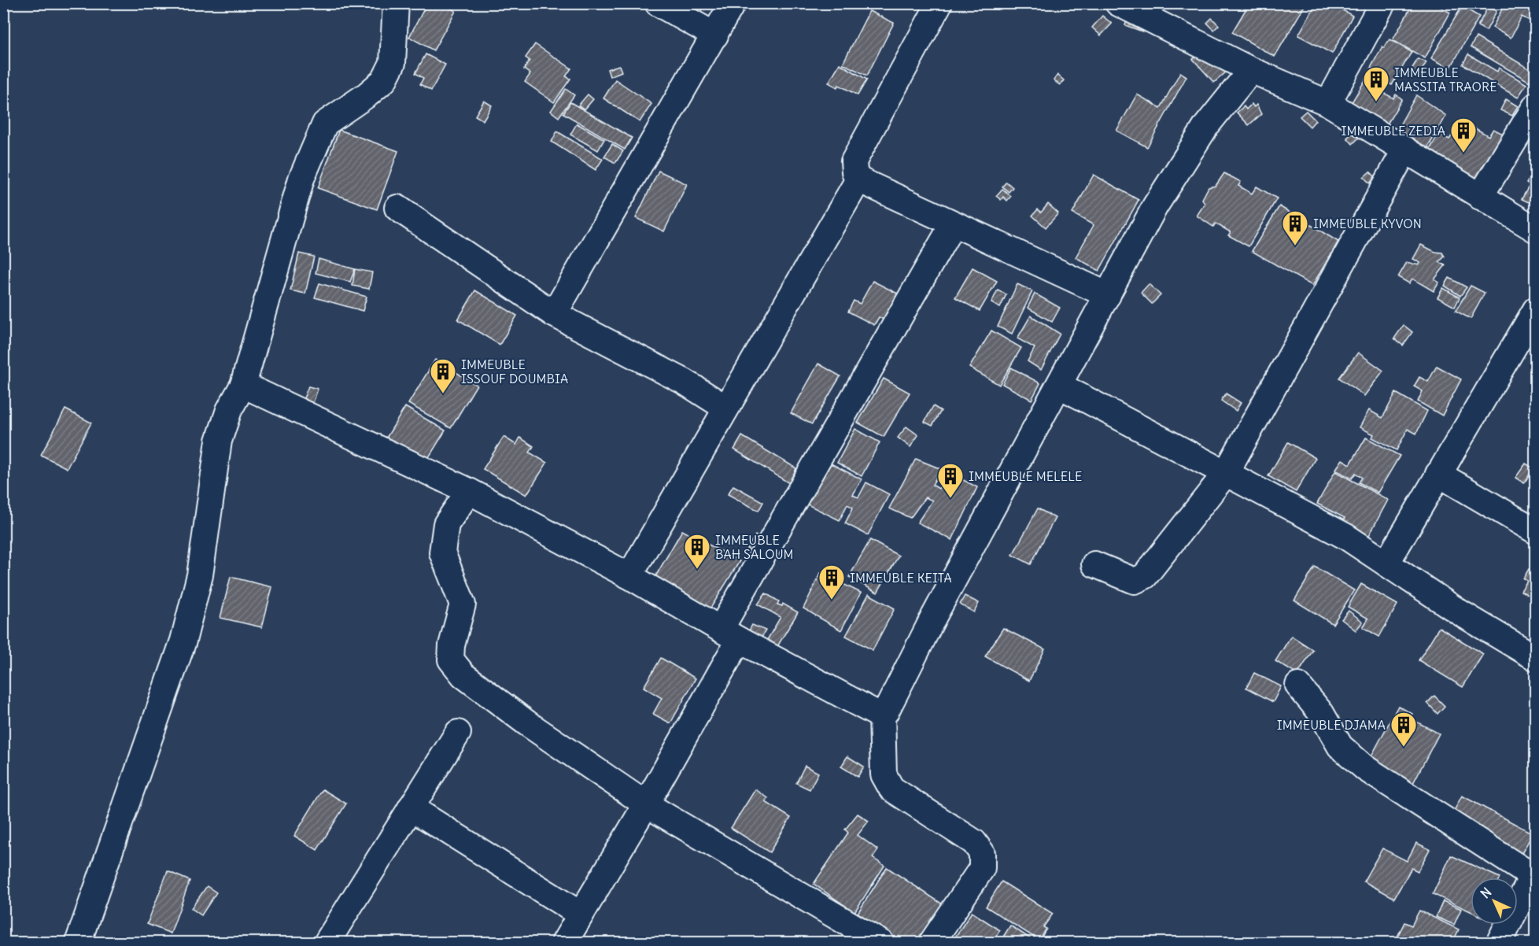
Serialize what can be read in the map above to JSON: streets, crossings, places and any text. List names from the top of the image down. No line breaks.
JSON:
{"places":{"building":["IMMEUBLE MASSITA TRAORE","IMMEUBLE ZEDIA","IMMEUBLE KYVON","IMMEUBLE ISSOUF DOUMBIA","IMMEUBLE MELELE","IMMEUBLE BAH SALOUM","IMMEUBLE KEITA","IMMEUBLE DJAMA"]},"north":"top left"}
